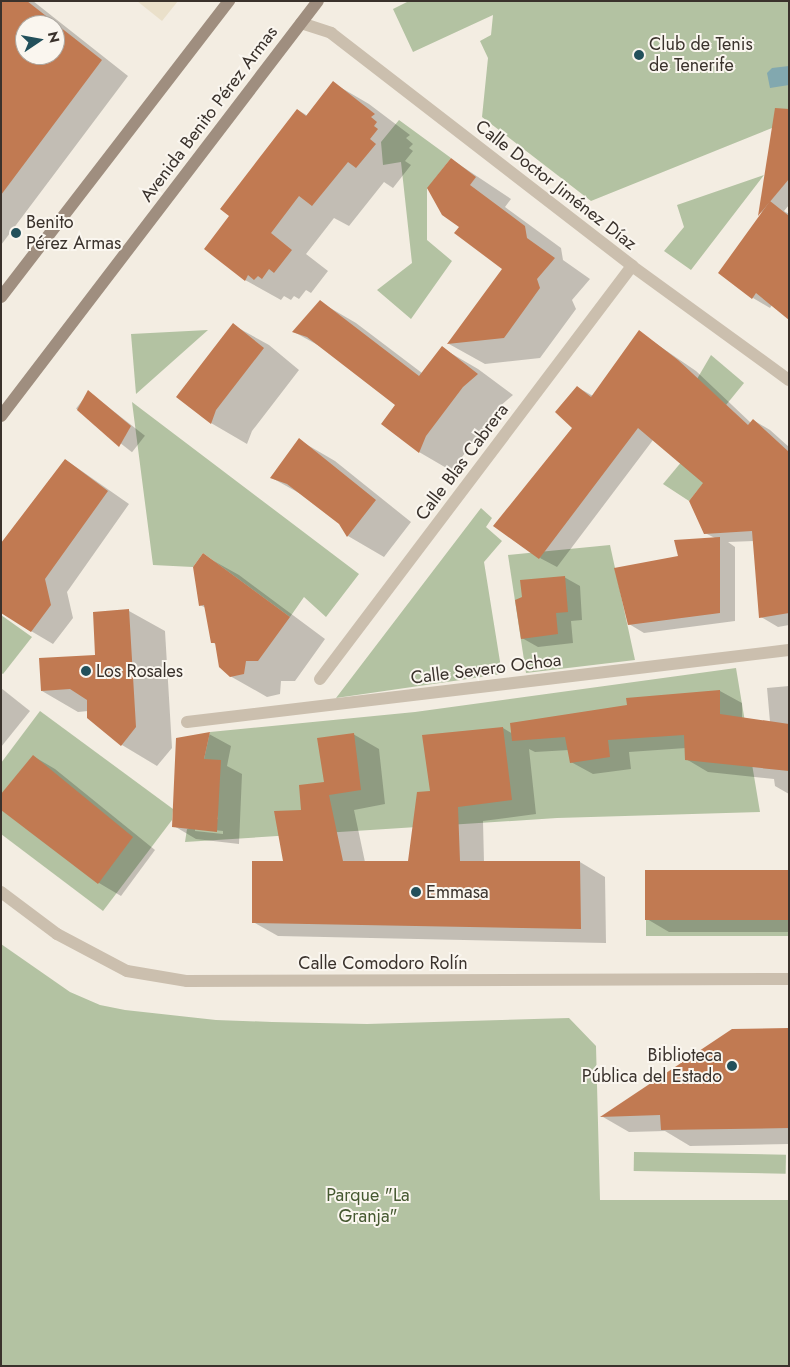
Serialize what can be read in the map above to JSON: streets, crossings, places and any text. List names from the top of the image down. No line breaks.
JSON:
{"streets":{"street":["Avenida Benito Pérez Armas","Calle Doctor Jiménez Díaz","Calle Blas Cabrera","Calle Severo Ochoa","Calle Comodoro Rolín"]},"crossings":[["Avenida Benito Pérez Armas","Calle Doctor Jiménez Díaz"],["Calle Doctor Jiménez Díaz","Calle Blas Cabrera"]],"parks":["Parque \"La Granja\""],"places":["Club de Tenis de Tenerife","Benito Pérez Armas","Los Rosales","Emmasa","Biblioteca Pública del Estado"],"north":"right"}
